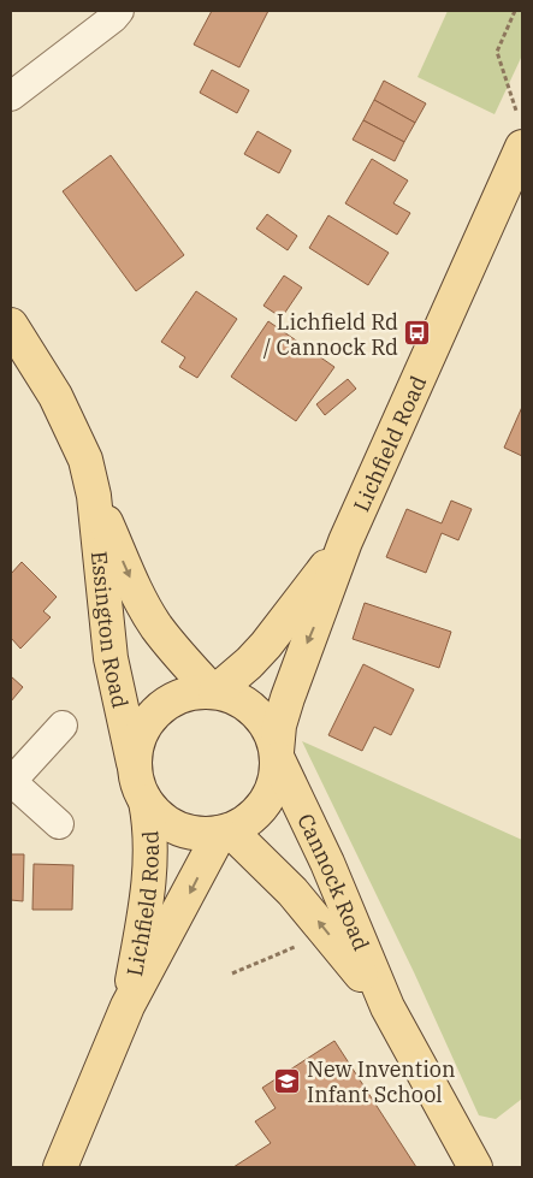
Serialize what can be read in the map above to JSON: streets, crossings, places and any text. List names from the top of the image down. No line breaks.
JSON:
{"streets":{"main road":["Lichfield Road","Essington Road","Cannock Road"]},"crossings":[["Lichfield Road","Essington Road"],["Lichfield Road","Cannock Road"],["Essington Road","Cannock Road"]],"places":{"bus stop":["Lichfield Rd / Cannock Rd"],"school or university":["New Invention Infant School"]}}
